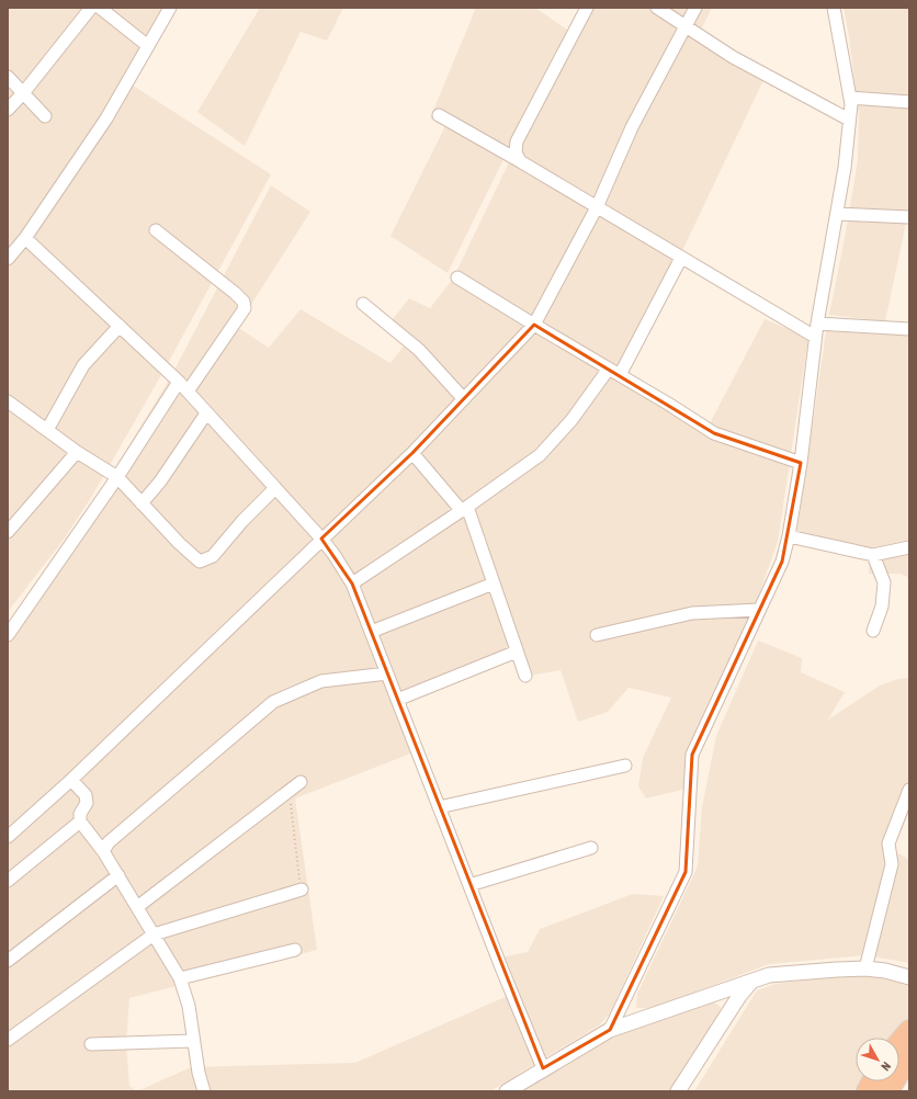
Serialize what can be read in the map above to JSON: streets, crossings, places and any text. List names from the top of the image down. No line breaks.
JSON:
{"north":"bottom right"}
